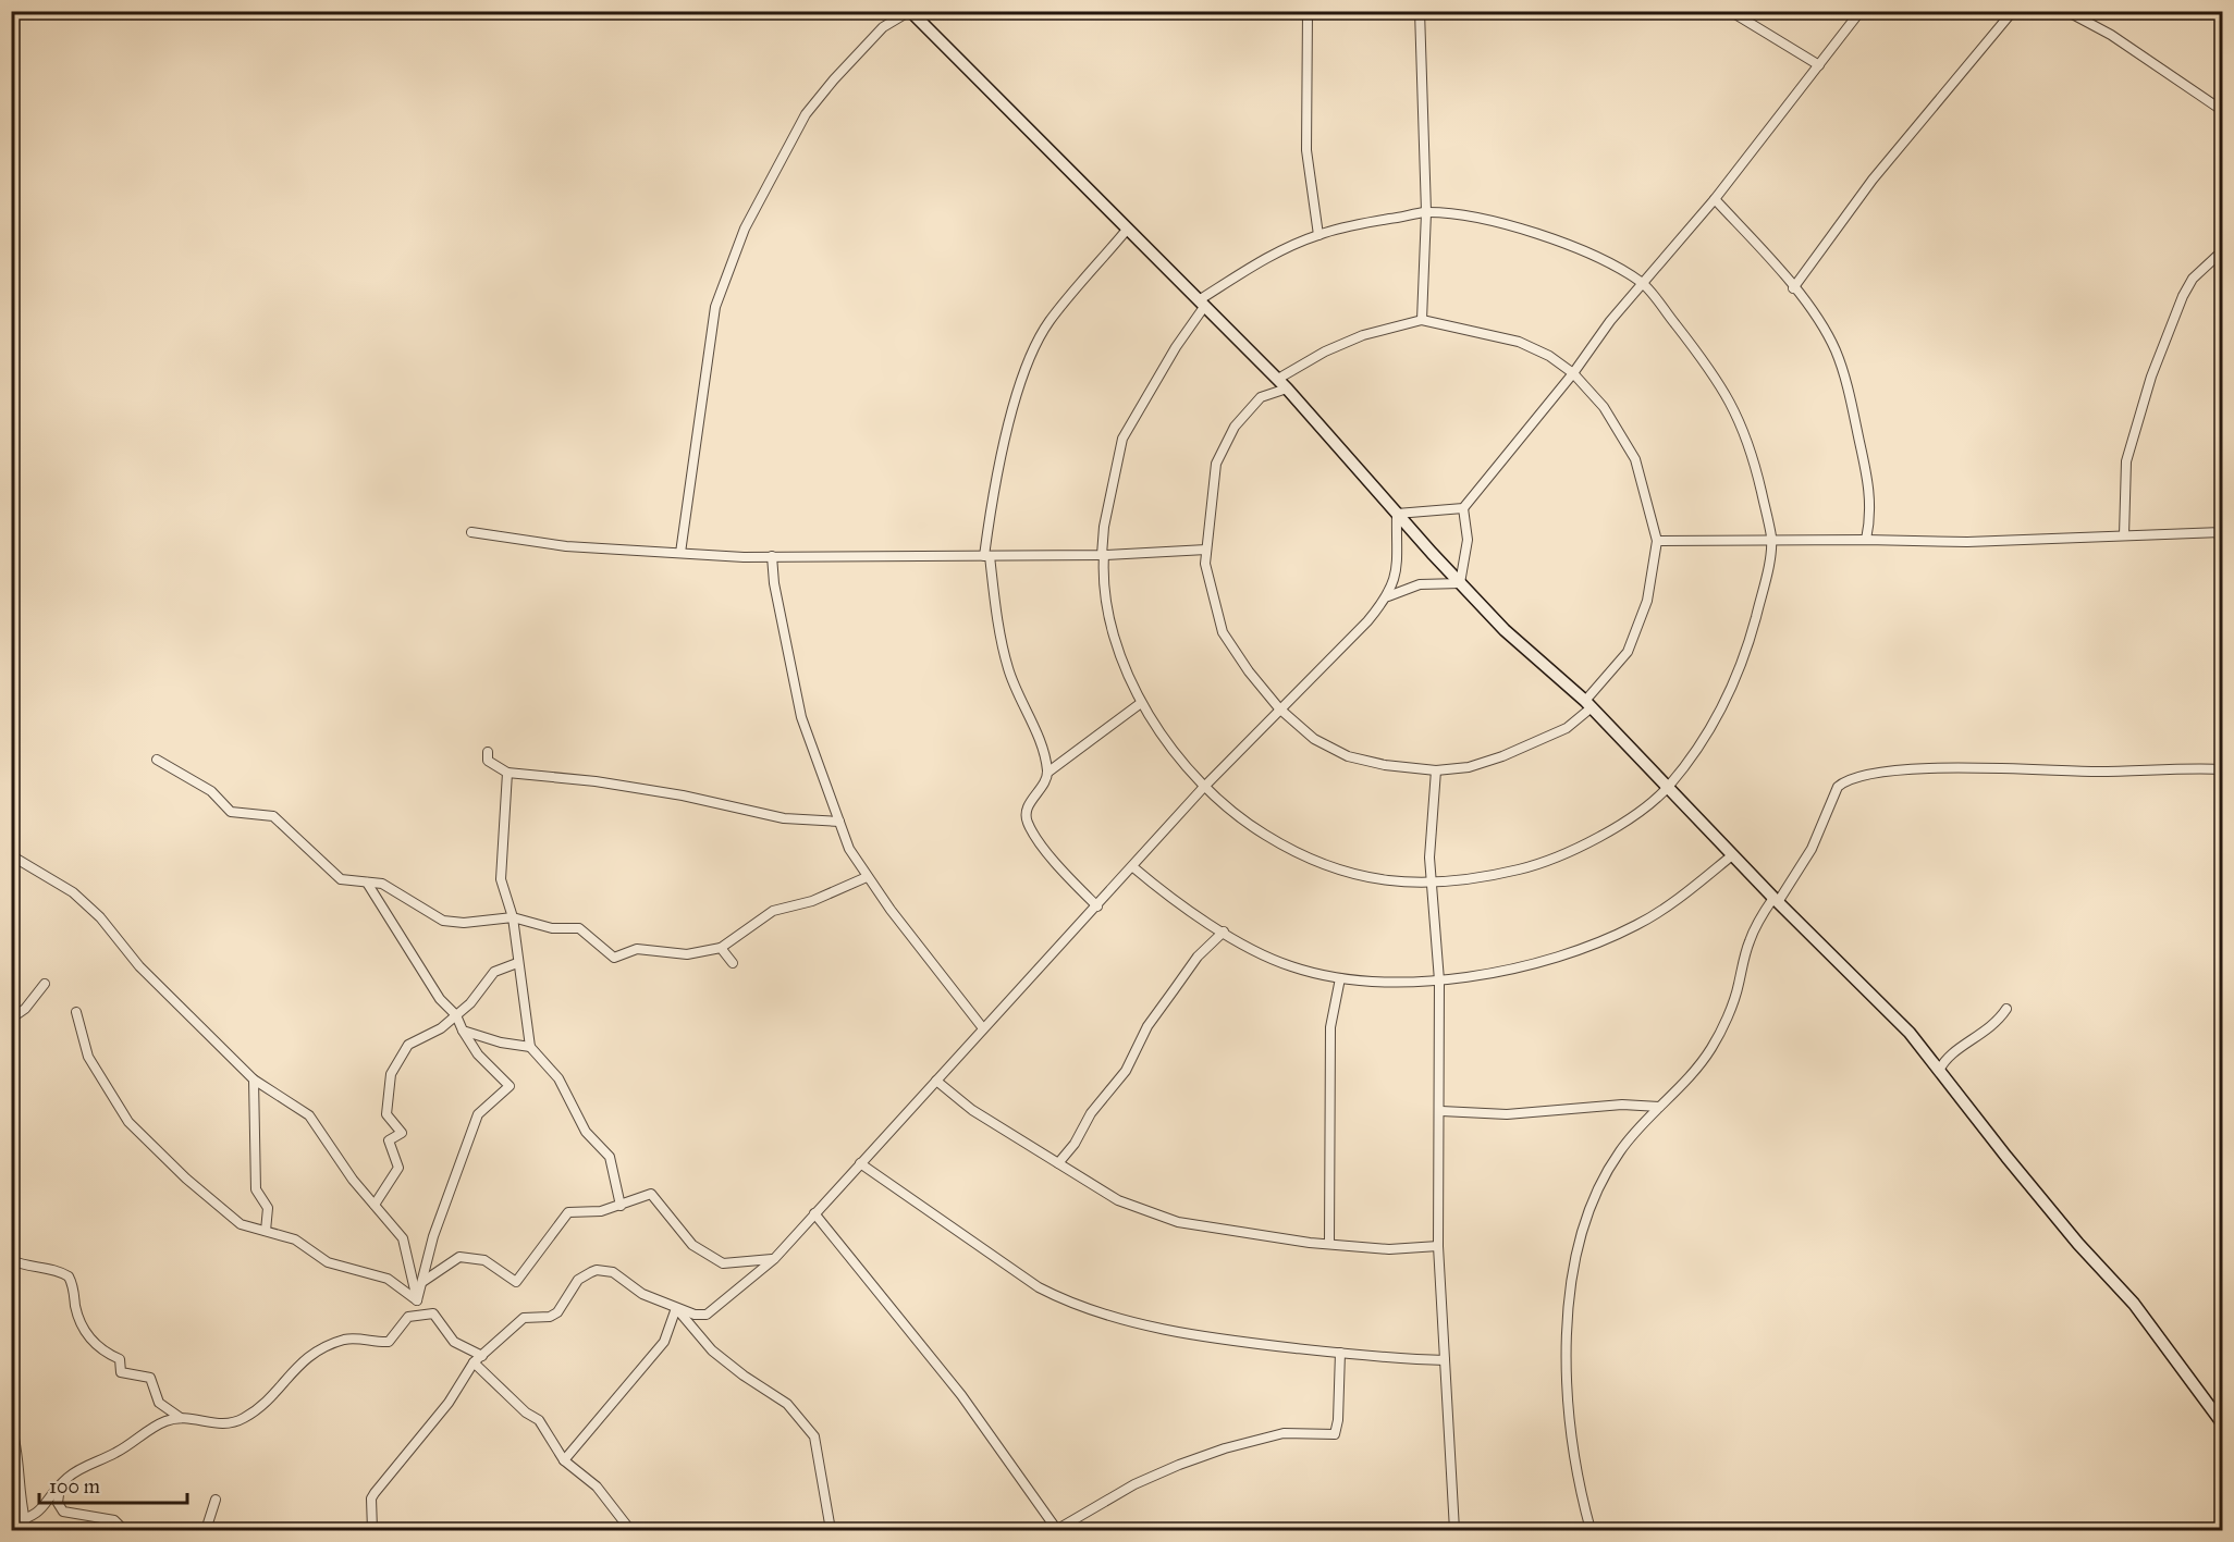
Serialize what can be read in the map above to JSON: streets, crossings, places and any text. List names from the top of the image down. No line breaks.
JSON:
{"scale_bar":"100 m"}
